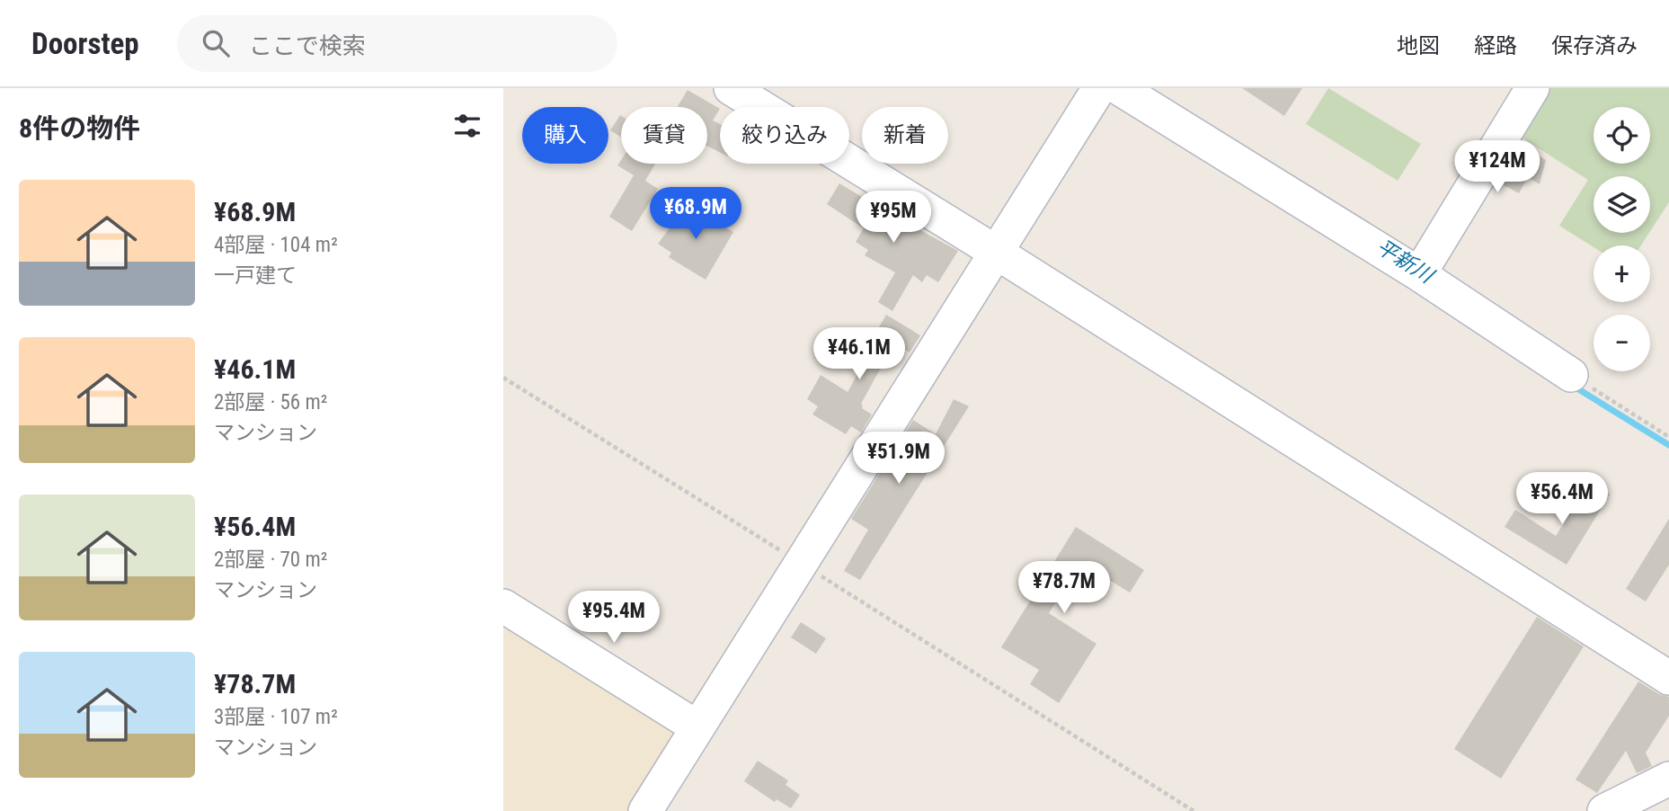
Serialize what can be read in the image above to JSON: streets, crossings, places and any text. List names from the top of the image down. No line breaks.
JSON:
{"water":["平新川"],"page":{"header":"Doorstep","search":"ここで検索","nav":["地図","経路","保存済み"],"heading":"8件の物件","map_buttons":["+","−"],"chip":["購入","賃貸","絞り込み","新着"],"price":["¥124M","¥68.9M","¥95M","¥46.1M","¥51.9M","¥56.4M","¥78.7M","¥95.4M"],"list":[{"name":"¥68.9M","note":"4部屋 · 104 m² · 一戸建て"},{"name":"¥46.1M","note":"2部屋 · 56 m² · マンション"},{"name":"¥56.4M","note":"2部屋 · 70 m² · マンション"},{"name":"¥78.7M","note":"3部屋 · 107 m² · マンション"}]}}
